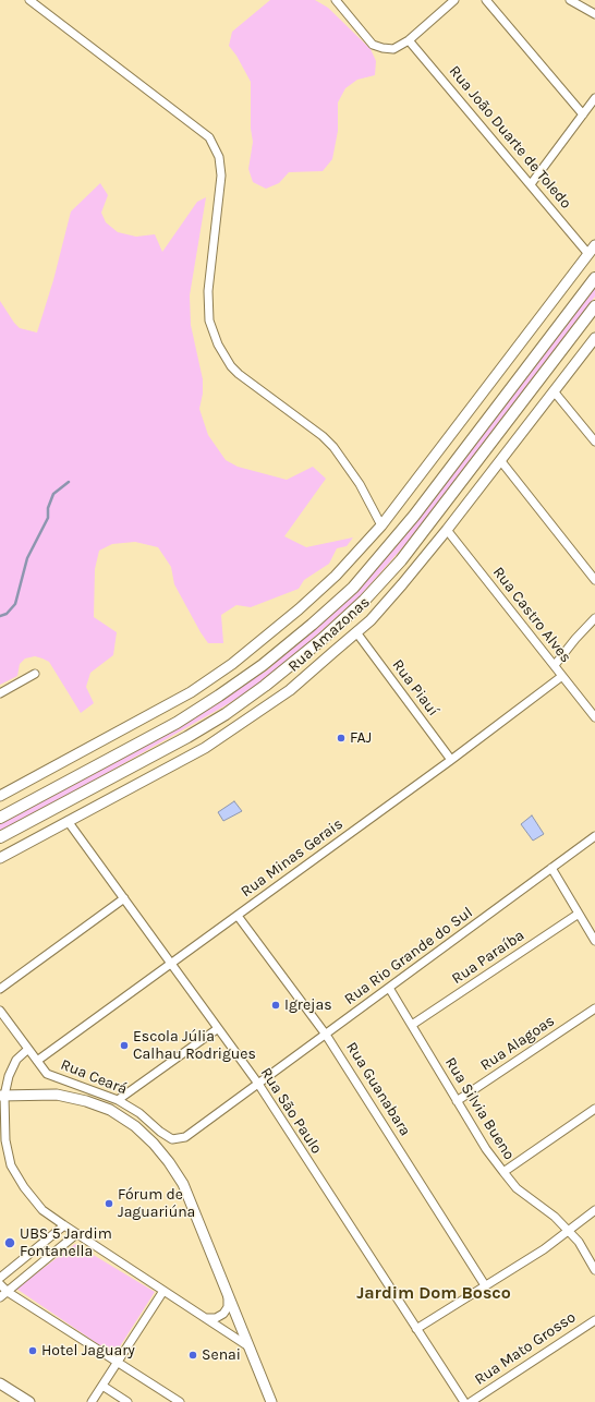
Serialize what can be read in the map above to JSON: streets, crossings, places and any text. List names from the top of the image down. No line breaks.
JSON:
{"streets":{"street":["Rua João Duarte de Toledo","Rua Castro Alves","Rua Amazonas","Rua Piauí","Rua Minas Gerais","Rua Rio Grande do Sul","Rua Paraíba","Rua Alagoas","Rua Ceará","Rua Guanabara","Rua Silvia Bueno","Rua São Paulo","Rua Mato Grosso"]},"crossings":[["Rua Castro Alves","Rua Amazonas"],["Rua Castro Alves","Rua Minas Gerais"],["Rua Amazonas","Rua Piauí"],["Rua Amazonas","Rua São Paulo"],["Rua Piauí","Rua Minas Gerais"],["Rua Minas Gerais","Rua Ceará"],["Rua Minas Gerais","Rua Guanabara"],["Rua Minas Gerais","Rua São Paulo"],["Rua Rio Grande do Sul","Rua Ceará"],["Rua Rio Grande do Sul","Rua Guanabara"],["Rua Rio Grande do Sul","Rua Silvia Bueno"],["Rua Rio Grande do Sul","Rua São Paulo"],["Rua Paraíba","Rua Silvia Bueno"],["Rua Alagoas","Rua Silvia Bueno"]],"districts":["Jardim Dom Bosco"],"places":["FAJ","Igrejas","Escola Júlia Calhau Rodrigues","Fórum de Jaguariúna","UBS 5 Jardim Fontanella","Hotel Jaguary","Senai"]}
